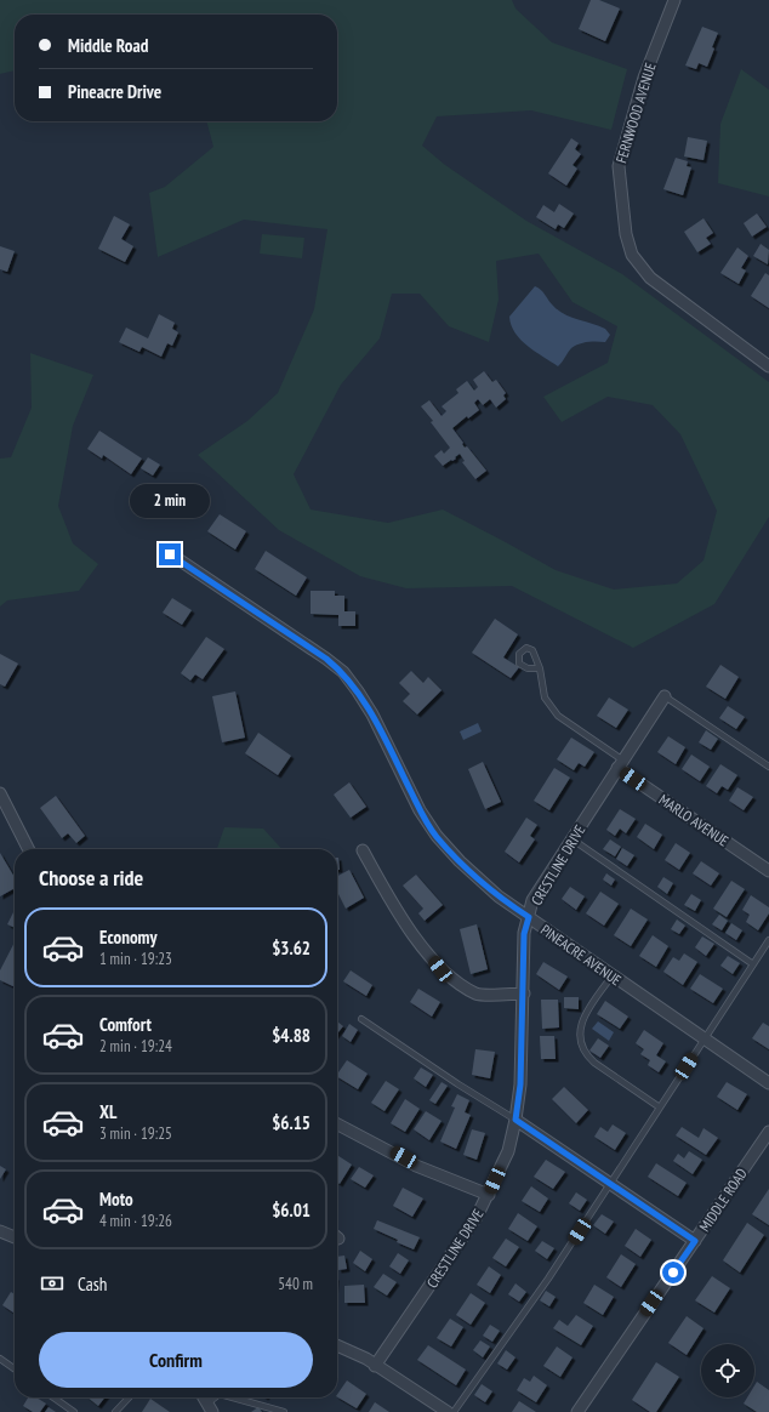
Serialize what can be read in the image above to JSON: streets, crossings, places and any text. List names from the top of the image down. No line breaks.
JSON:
{"streets":{"street":["FERNWOOD AVENUE","MARLO AVENUE","CRESTLINE DRIVE","PINEACRE AVENUE","MIDDLE ROAD"]},"crossings":[["MARLO AVENUE","CRESTLINE DRIVE"],["CRESTLINE DRIVE","PINEACRE AVENUE"]],"page":{"banner":["Middle Road","Pineacre Drive"],"bubble":"2 min","heading":"Choose a ride","list":[{"name":"Economy","note":"1 min · 19:23","value":"$3.62"},{"name":"Comfort","note":"2 min · 19:24","value":"$4.88"},{"name":"XL","note":"3 min · 19:25","value":"$6.15"},{"name":"Moto","note":"4 min · 19:26","value":"$6.01"}],"pay":["Cash","540 m"],"buttons":"Confirm"}}
